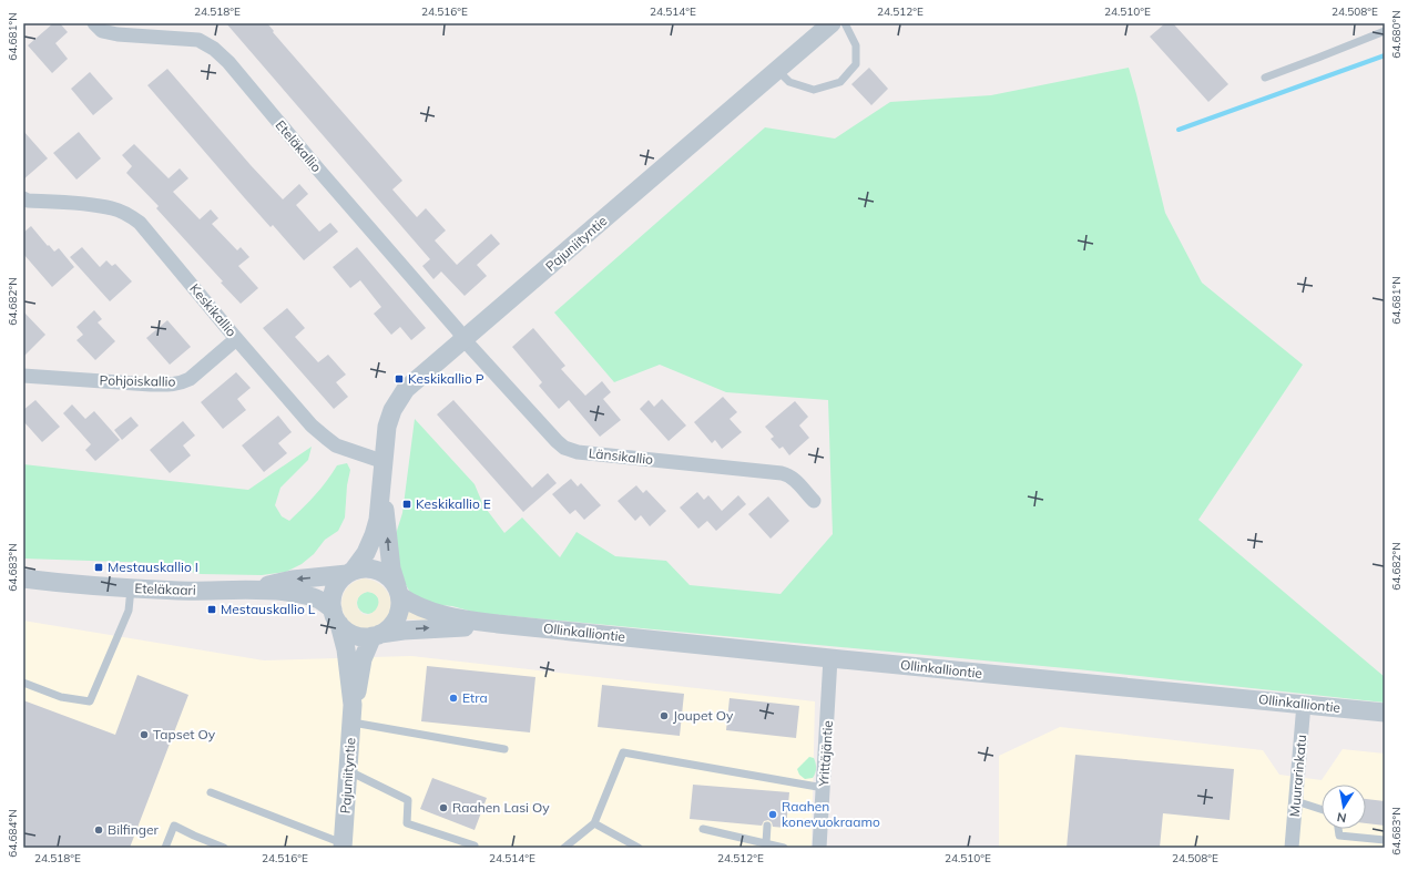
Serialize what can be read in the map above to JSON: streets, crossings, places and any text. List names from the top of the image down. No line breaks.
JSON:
{"streets":{"street":["Eteläkallio","Pajuniityntie","Keskikallio","Pohjoiskallio","Länsikallio","Eteläkaari","Ollinkalliontie","Yrittäjäntie","Muurarinkatu"]},"crossings":[["Eteläkallio","Pajuniityntie"],["Eteläkallio","Länsikallio"],["Pajuniityntie","Keskikallio"],["Pajuniityntie","Länsikallio"],["Pajuniityntie","Eteläkaari"],["Pajuniityntie","Ollinkalliontie"],["Keskikallio","Pohjoiskallio"],["Eteläkaari","Ollinkalliontie"],["Ollinkalliontie","Yrittäjäntie"],["Ollinkalliontie","Muurarinkatu"]],"places":{"transit":["Keskikallio P","Keskikallio E","Mestauskallio I","Mestauskallio L"],"other":["Etra","Joupet Oy","Tapset Oy","Raahen Lasi Oy","Raahen konevuokraamo","Bilfinger"]},"north":"bottom","coordinates":["24.518°E","24.516°E","24.514°E","24.512°E","24.510°E","24.508°E","64.680°N","64.681°N","64.682°N","64.683°N","64.684°N"]}
